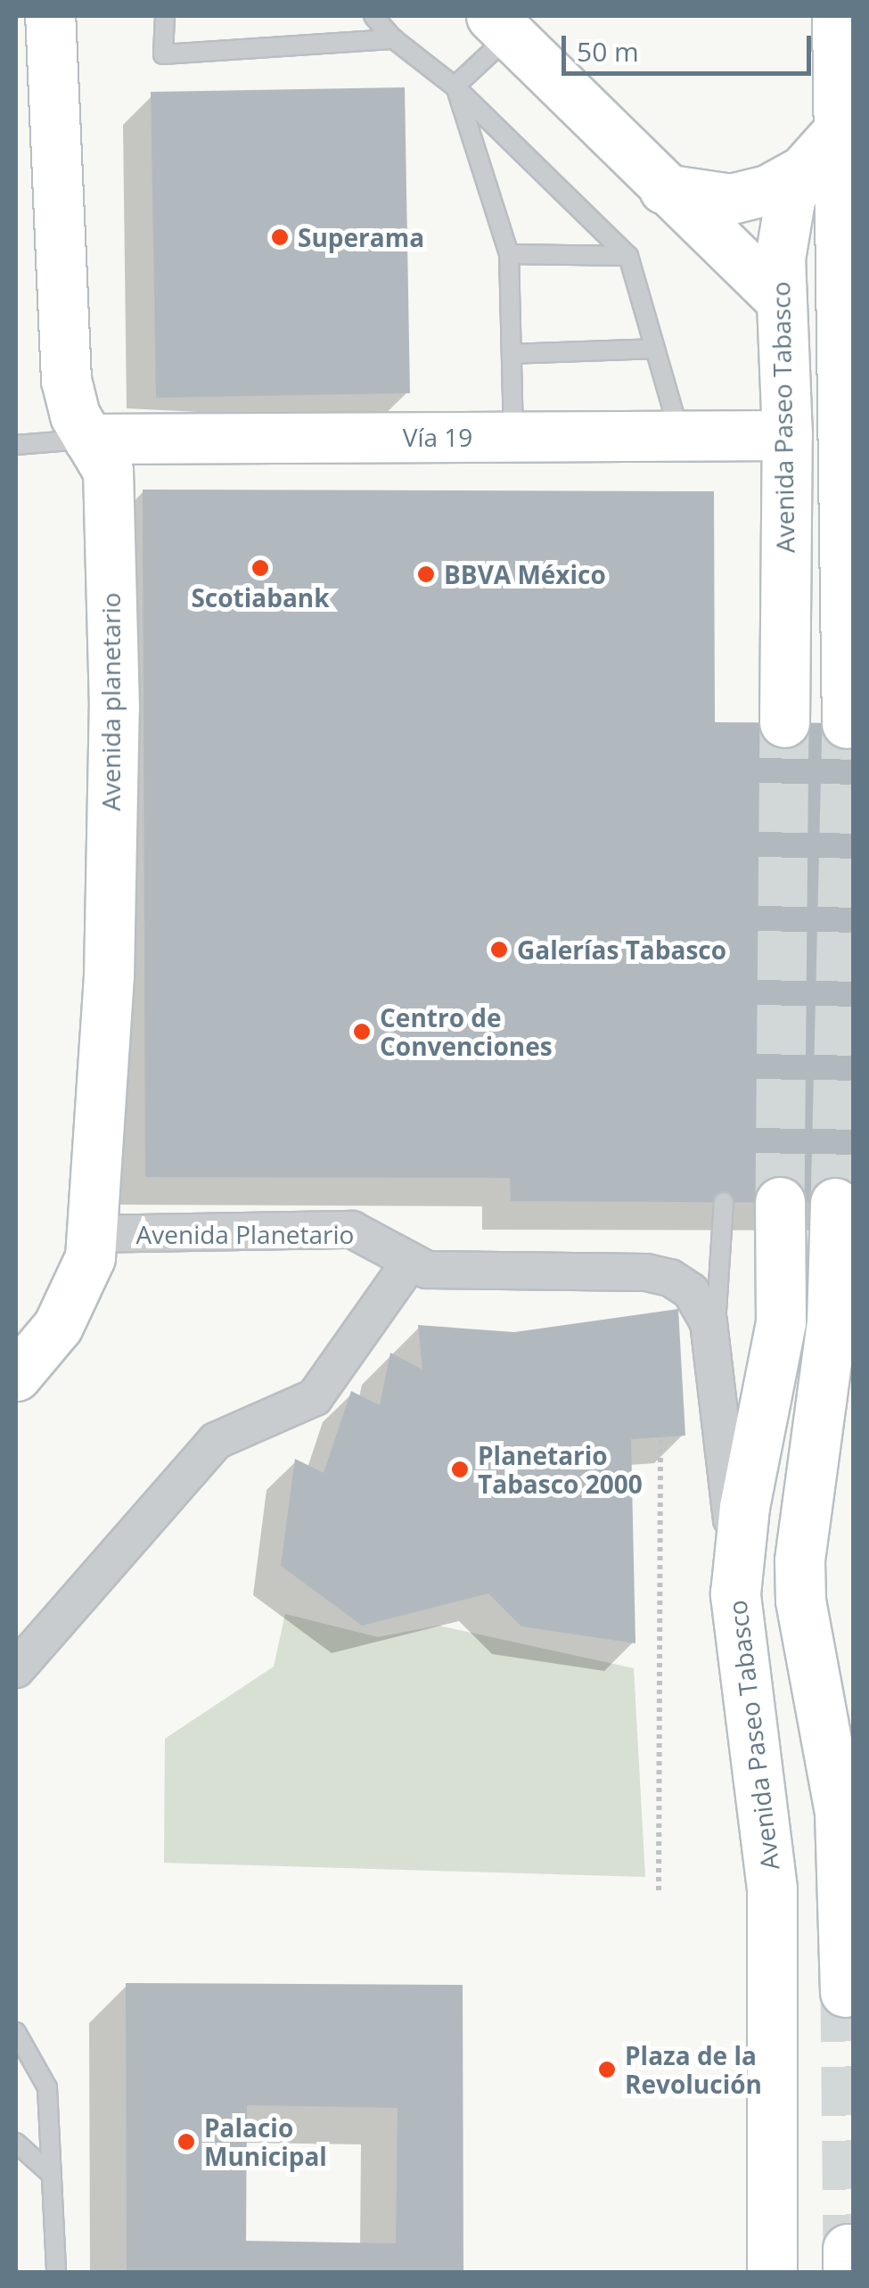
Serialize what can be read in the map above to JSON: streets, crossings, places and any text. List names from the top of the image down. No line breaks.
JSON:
{"streets":{"street":["Avenida Paseo Tabasco","Vía 19","Avenida planetario","Avenida Planetario"]},"crossings":[["Avenida Paseo Tabasco","Vía 19"],["Avenida Paseo Tabasco","Avenida Planetario"],["Vía 19","Avenida planetario"],["Avenida planetario","Avenida Planetario"]],"places":["Superama","Scotiabank","BBVA México","Galerías Tabasco","Centro de Convenciones","Planetario Tabasco 2000","Plaza de la Revolución","Palacio Municipal"],"scale_bar":"50 m"}
